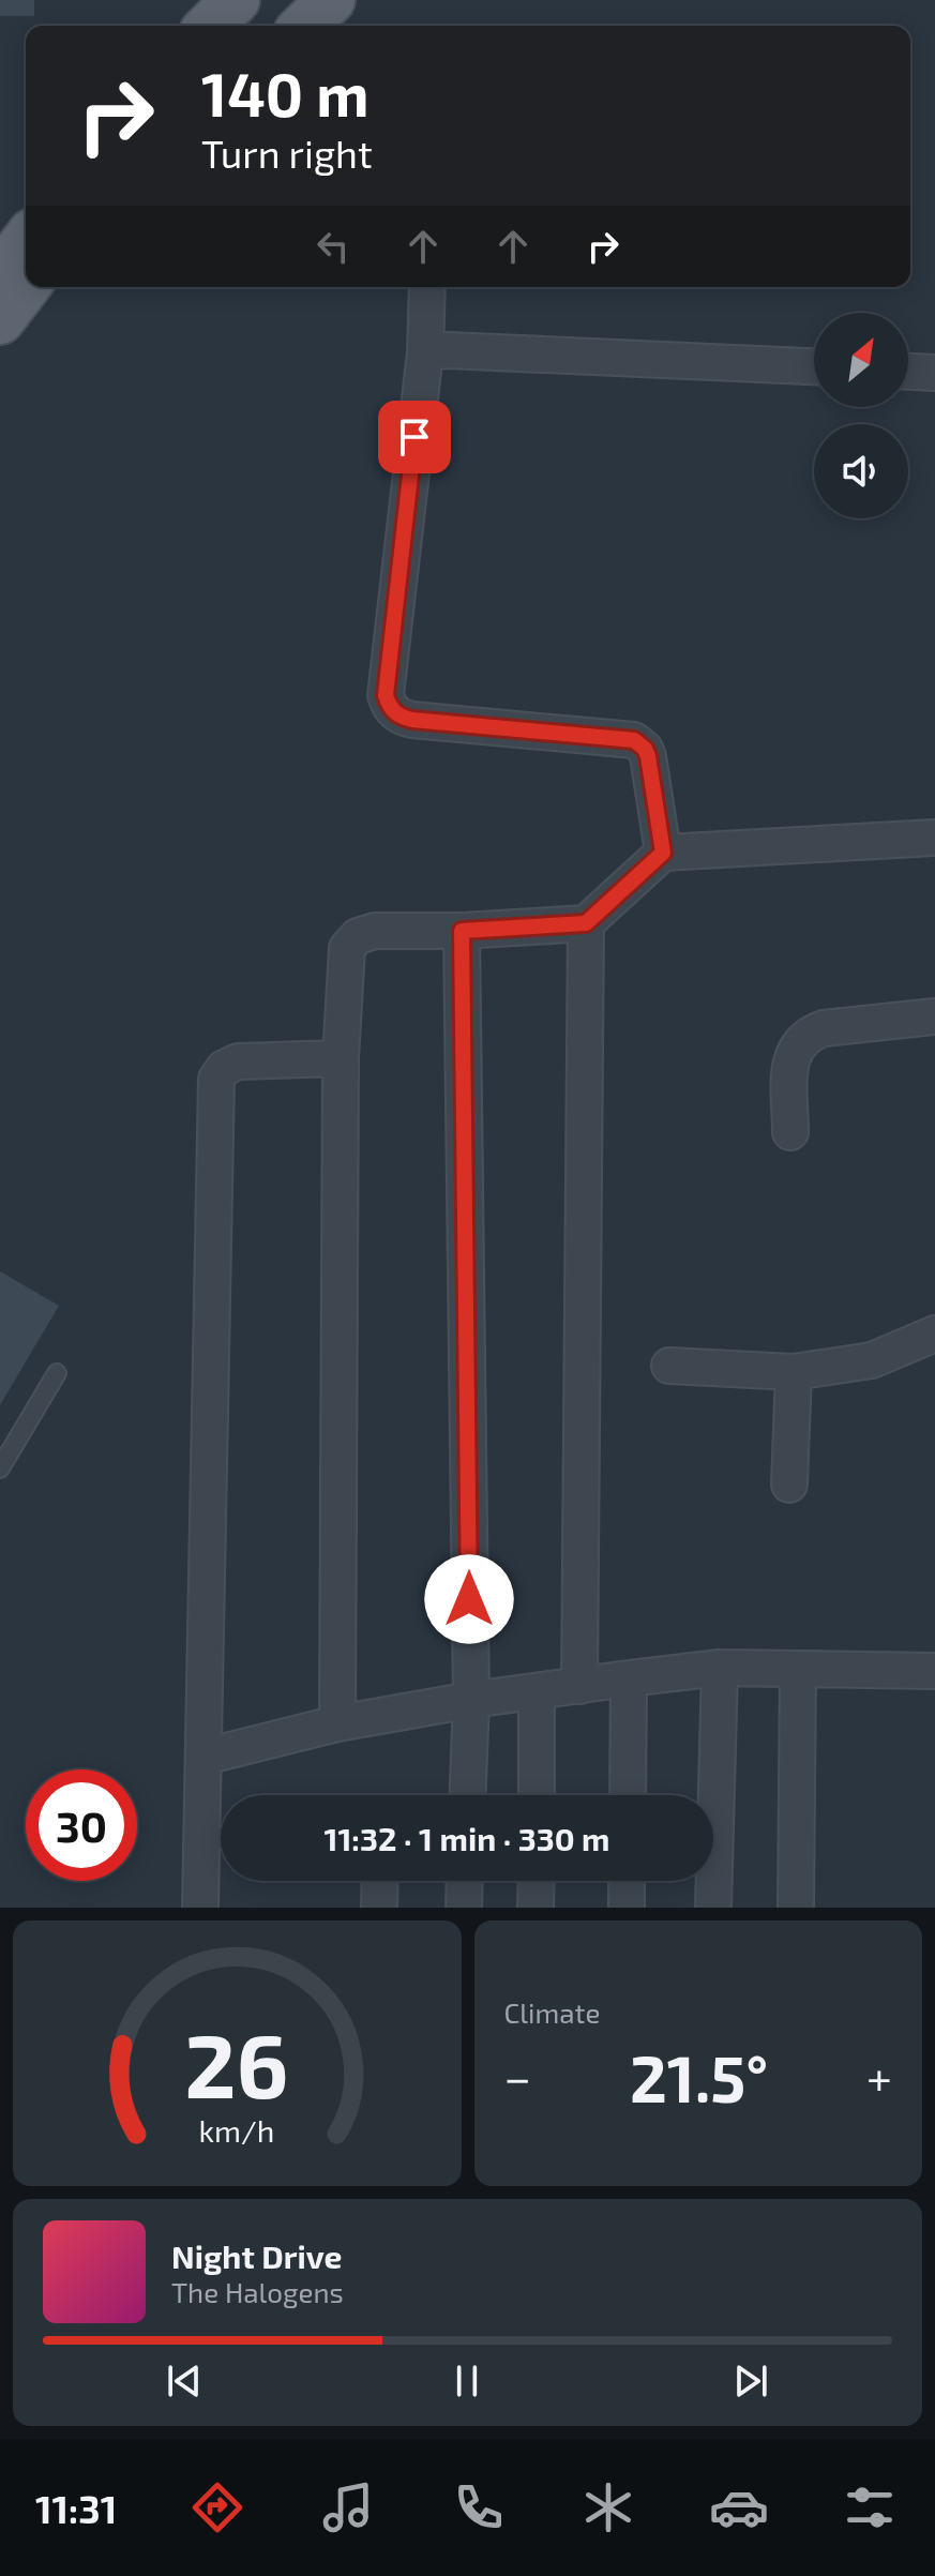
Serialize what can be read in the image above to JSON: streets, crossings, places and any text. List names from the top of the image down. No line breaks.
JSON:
{"north":"top right","page":{"turn":["140 m","Turn right"],"limit":"30","trip":"11:32 · 1 min · 330 m","tile":"Climate","heat":["−","21.5°","+"],"song":["Night Drive","The Halogens"],"tabs":"11:31","gauge":["26","km/h"]}}
